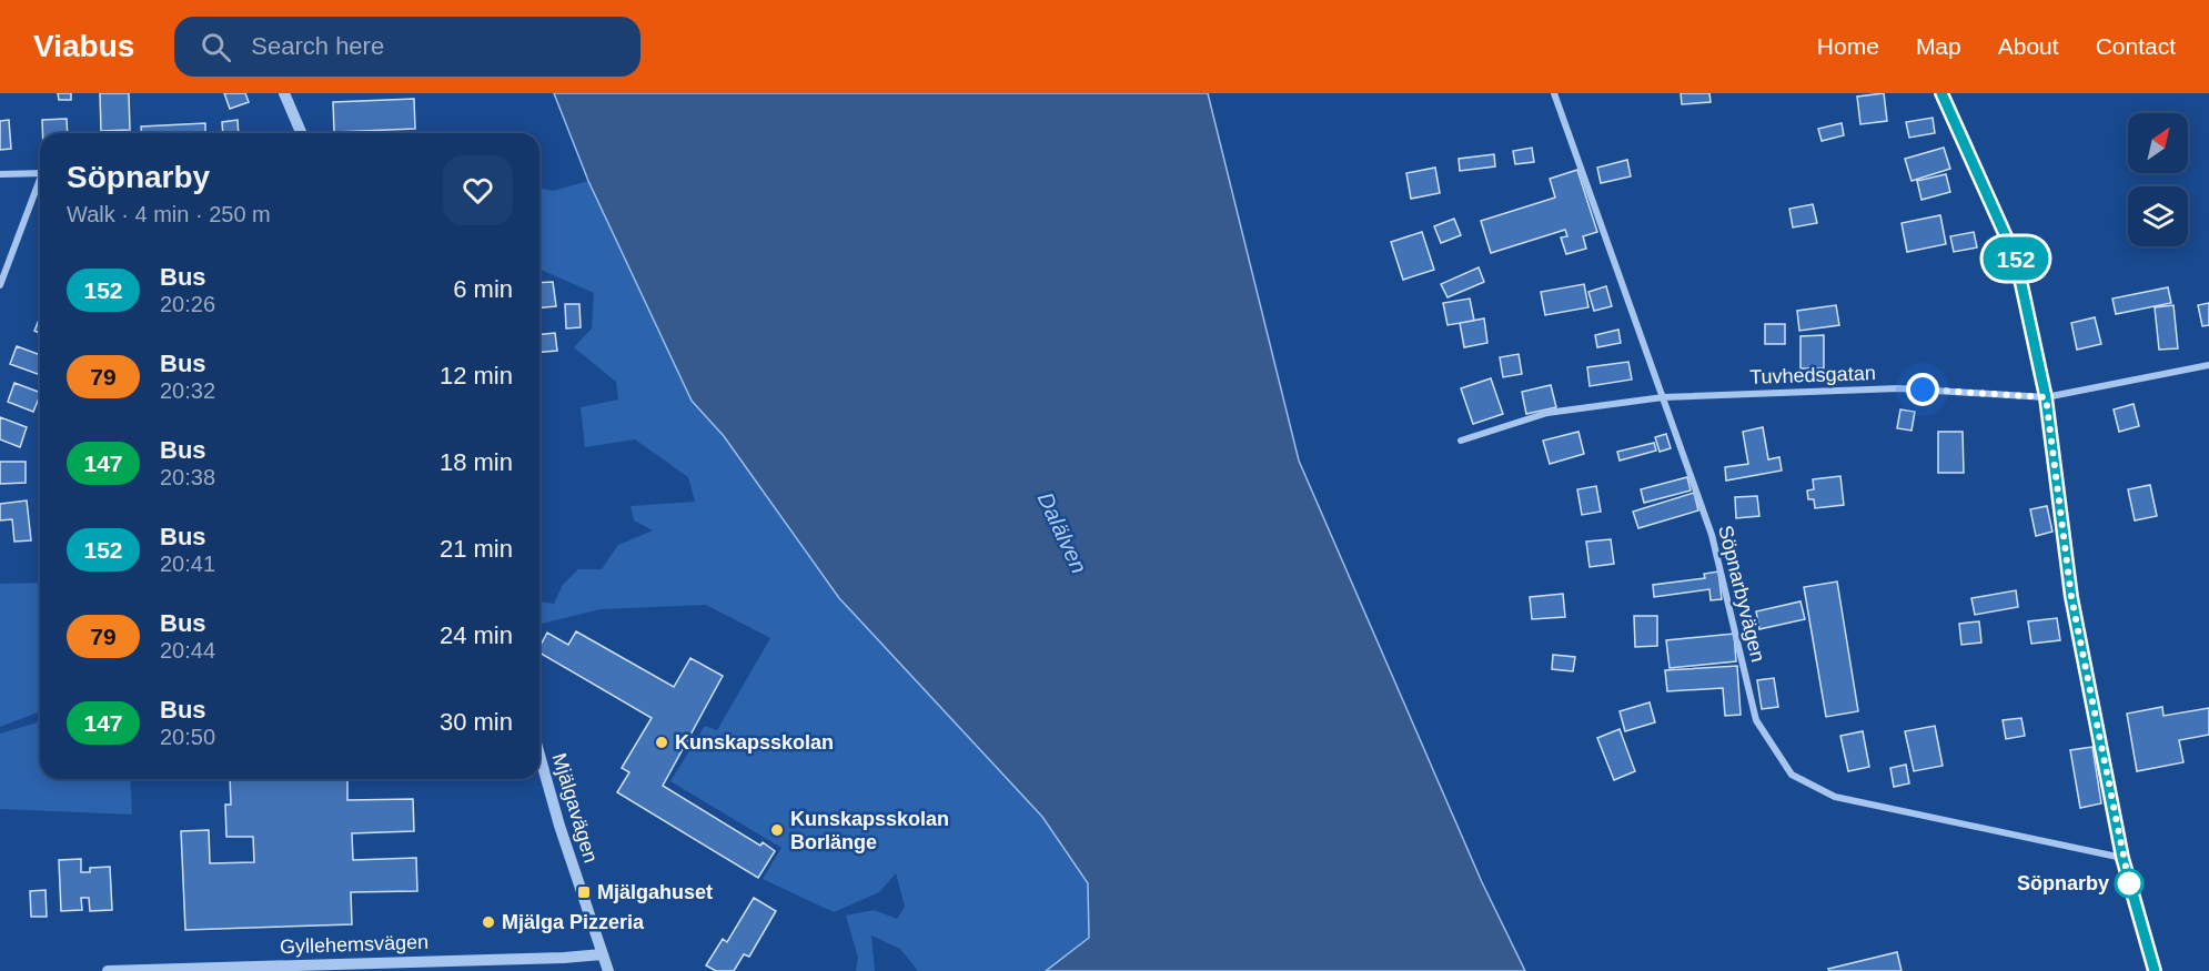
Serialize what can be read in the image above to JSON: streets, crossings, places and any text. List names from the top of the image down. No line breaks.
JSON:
{"streets":{"street":["Tuvhedsgatan","Söpnarbyvägen","Mjälgavägen","Gyllehemsvägen"]},"crossings":[["Tuvhedsgatan","Söpnarbyvägen"],["Mjälgavägen","Gyllehemsvägen"]],"water":["Dalälven"],"places":{"other":["Kunskapsskolan","Kunskapsskolan Borlänge","Söpnarby","Mjälga Pizzeria"],"transit":["Mjälgahuset"]},"lines":["bus line 152"],"north":"top right","page":{"header":"Viabus","search":"Search here","nav":["Home","Map","About","Contact"],"on_map":"152","heading":["Söpnarby","Walk · 4 min · 250 m"],"list":[{"mark":"152","name":"Bus","note":"20:26","value":"6 min"},{"mark":"79","name":"Bus","note":"20:32","value":"12 min"},{"mark":"147","name":"Bus","note":"20:38","value":"18 min"},{"mark":"152","name":"Bus","note":"20:41","value":"21 min"},{"mark":"79","name":"Bus","note":"20:44","value":"24 min"},{"mark":"147","name":"Bus","note":"20:50","value":"30 min"}]}}
